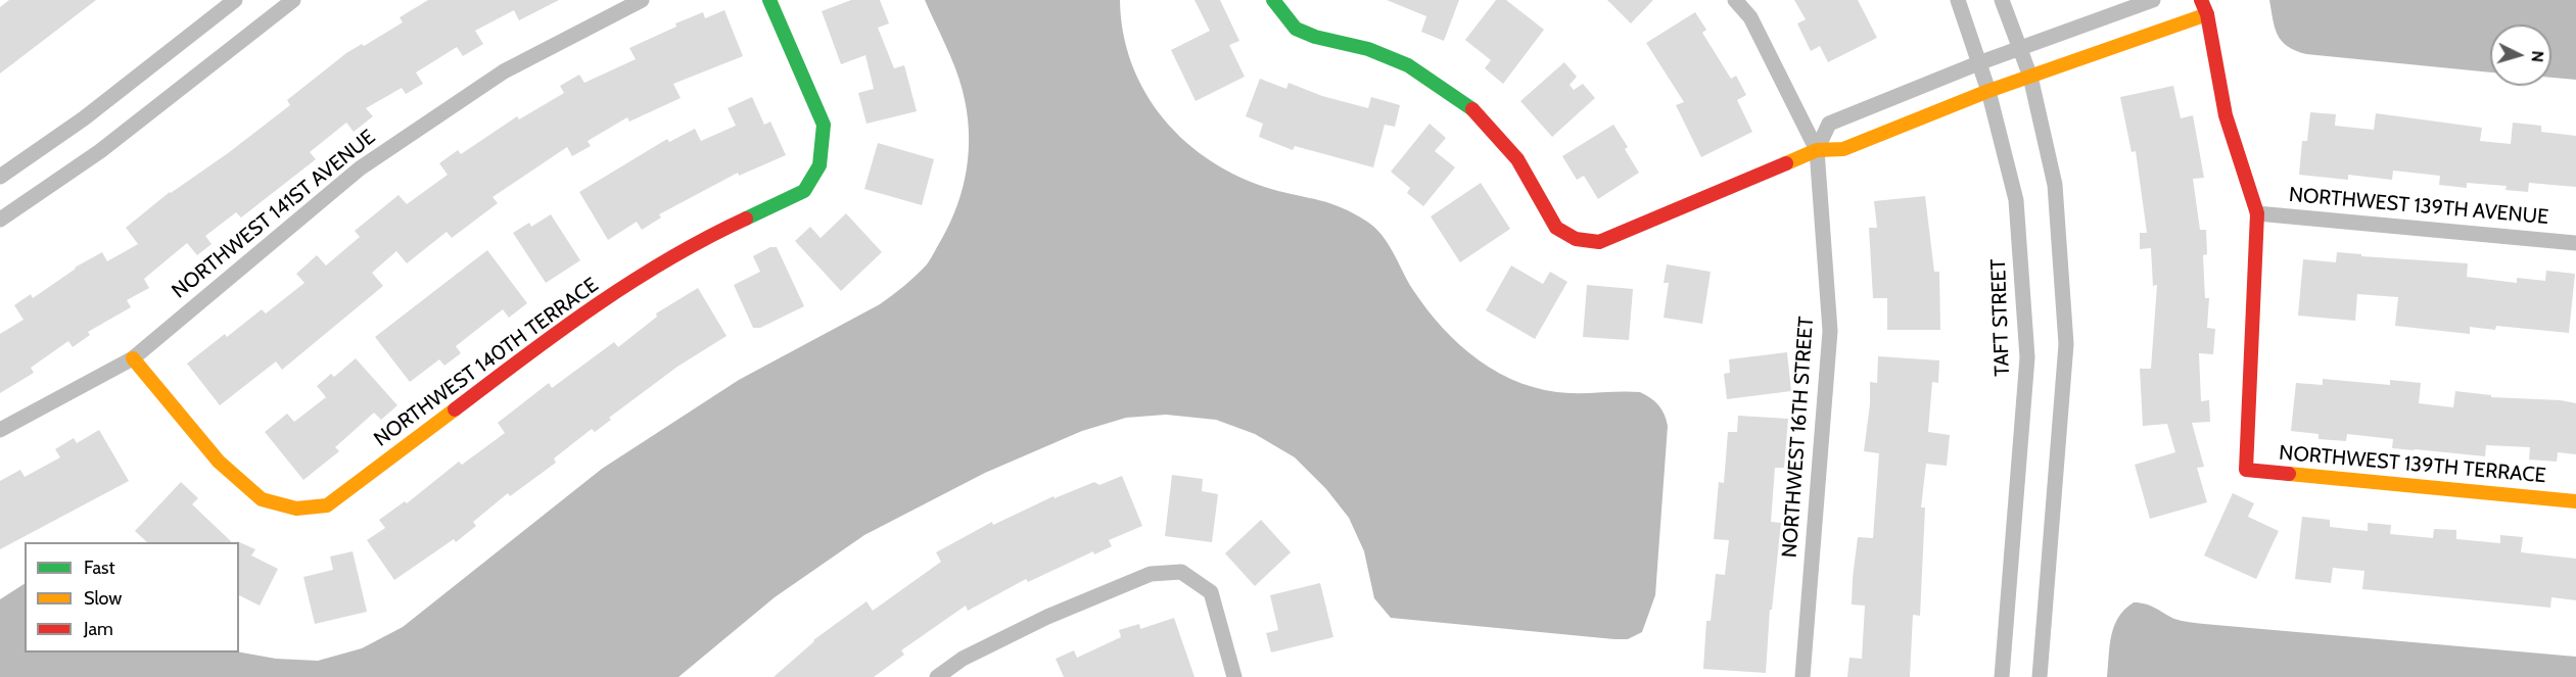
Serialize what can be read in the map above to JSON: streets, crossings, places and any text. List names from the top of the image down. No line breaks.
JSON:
{"streets":{"street":["NORTHWEST 139TH AVENUE","NORTHWEST 141ST AVENUE","TAFT STREET","NORTHWEST 140TH TERRACE","NORTHWEST 16TH STREET","NORTHWEST 139TH TERRACE"]},"crossings":[["NORTHWEST 139TH AVENUE","NORTHWEST 139TH TERRACE"],["NORTHWEST 141ST AVENUE","NORTHWEST 140TH TERRACE"]],"legend":["Fast","Slow","Jam"],"north":"right"}
